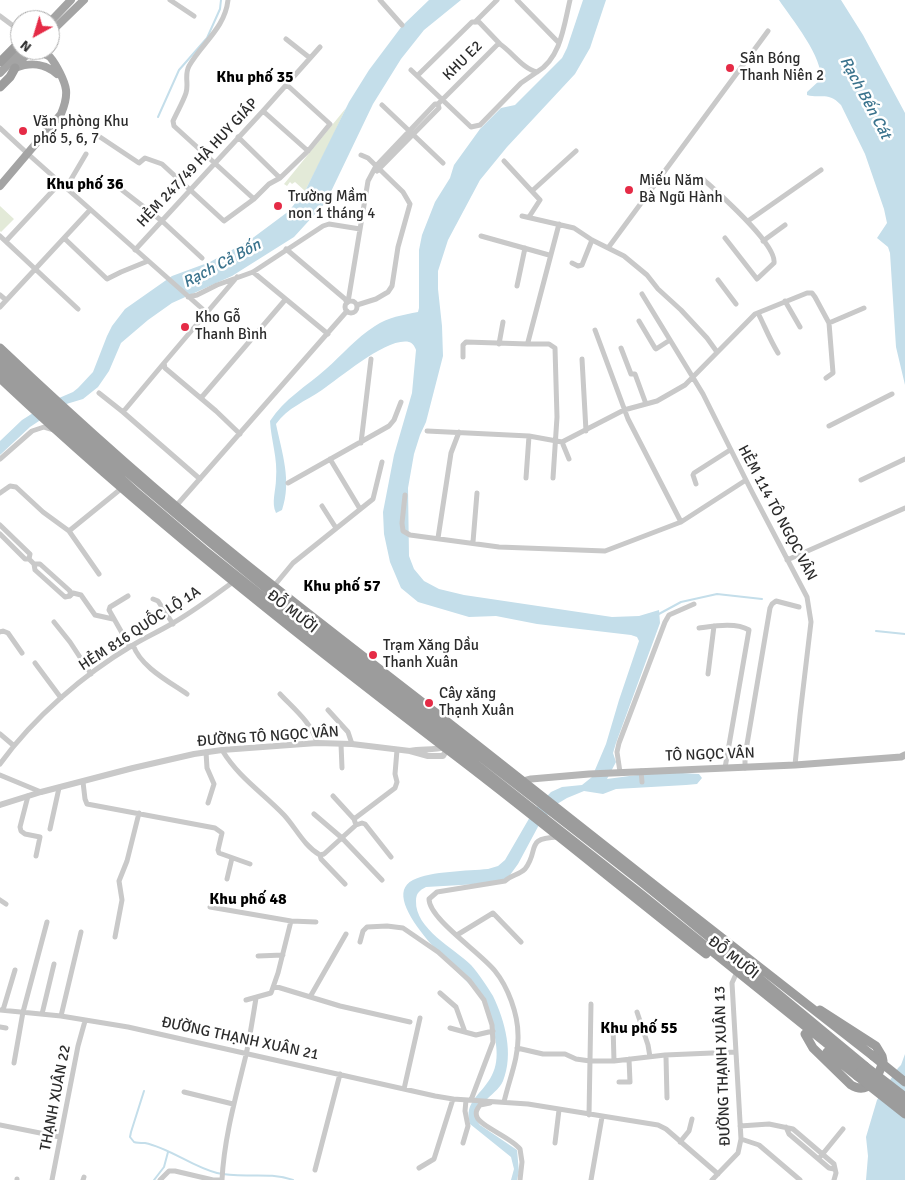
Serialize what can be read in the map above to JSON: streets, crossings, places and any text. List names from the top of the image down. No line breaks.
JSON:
{"streets":{"highway":["ĐỖ MƯỜI"],"main road":["TÔ NGỌC VÂN"],"street":["KHU E2","HẺM 247/49 HÀ HUY GIÁP","HẺM 114 TÔ NGỌC VÂN","HẺM 816 QUỐC LỘ 1A","ĐƯỜNG TÔ NGỌC VÂN","ĐƯỜNG THẠNH XUÂN 21","ĐƯỜNG THẠNH XUÂN 13","THẠNH XUÂN 22"]},"crossings":[["HẺM 114 TÔ NGỌC VÂN","TÔ NGỌC VÂN"],["ĐỖ MƯỜI","HẺM 816 QUỐC LỘ 1A"],["ĐỖ MƯỜI","ĐƯỜNG TÔ NGỌC VÂN"],["ĐỖ MƯỜI","TÔ NGỌC VÂN"],["ĐỖ MƯỜI","ĐƯỜNG THẠNH XUÂN 13"],["ĐƯỜNG THẠNH XUÂN 21","THẠNH XUÂN 22"]],"districts":["Khu phố 35","Khu phố 36","Khu phố 57","Khu phố 48","Khu phố 55"],"water":["Rạch Bến Cát","Rạch Cả Bốn"],"places":["Sân Bóng Thanh Niên 2","Văn phòng Khu phố 5, 6, 7","Miếu Năm Bà Ngũ Hành","Trường Mầm non 1 tháng 4","Kho Gỗ Thanh Bình","Trạm Xăng Dầu Thanh Xuân","Cây xăng Thạnh Xuân"],"north":"bottom left"}
